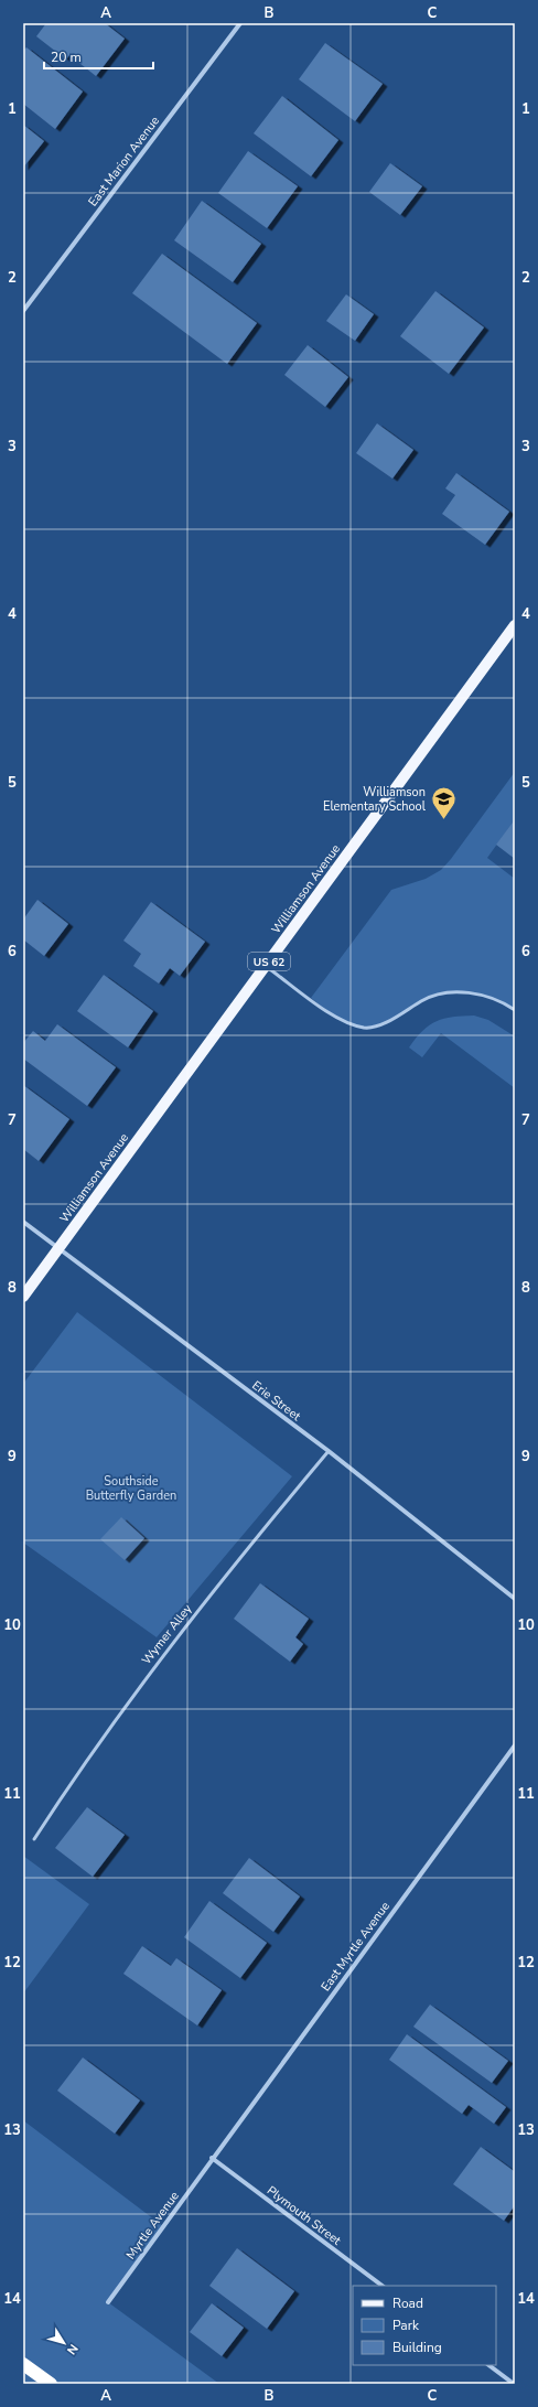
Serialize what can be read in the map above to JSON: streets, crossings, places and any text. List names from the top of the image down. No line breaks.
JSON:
{"streets":{"main road":["Williamson Avenue","US 62"],"street":["East Marion Avenue","Erie Street","East Myrtle Avenue","Plymouth Street","Myrtle Avenue"],"lane":["Wymer Alley"]},"crossings":[["Williamson Avenue","Erie Street"],["Erie Street","Wymer Alley"],["East Myrtle Avenue","Plymouth Street"],["East Myrtle Avenue","Myrtle Avenue"],["Plymouth Street","Myrtle Avenue"]],"parks":["Southside Butterfly Garden"],"places":{"school or university":["Williamson Elementary School"]},"legend":["Road","Park","Building"],"scale_bar":"20 m","north":"bottom right","grid":{"columns":["A","B","C"],"rows":["1","2","3","4","5","6","7","8","9","10","11","12","13","14"]}}
